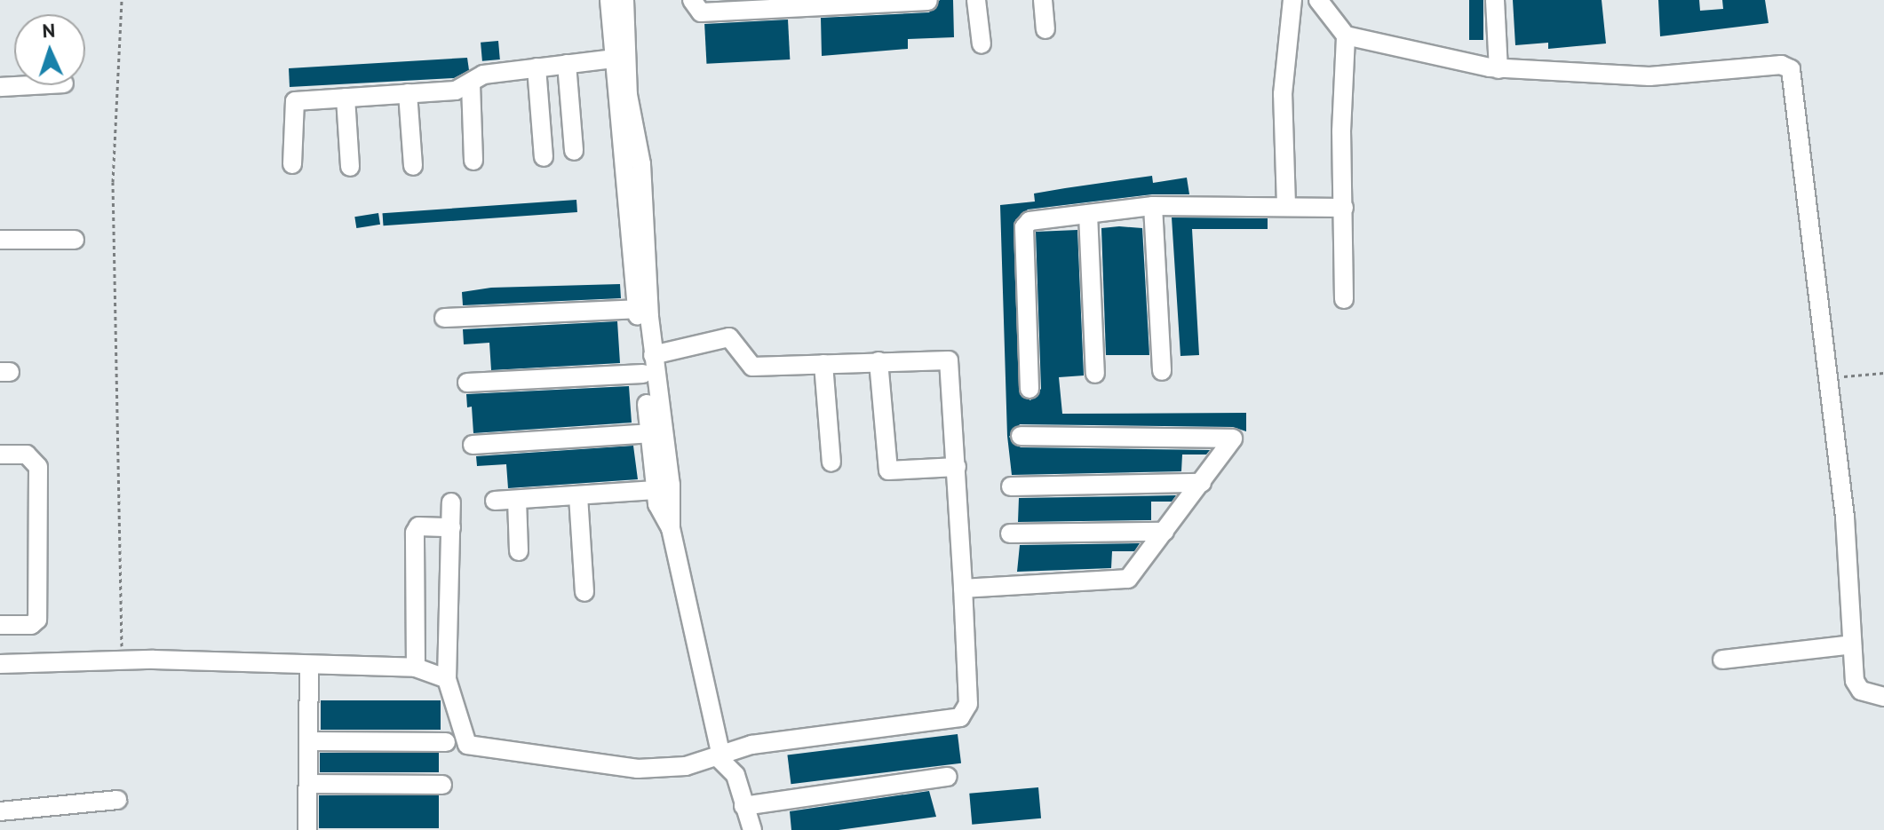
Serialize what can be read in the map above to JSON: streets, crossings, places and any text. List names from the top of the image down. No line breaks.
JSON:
{"north":"top"}
